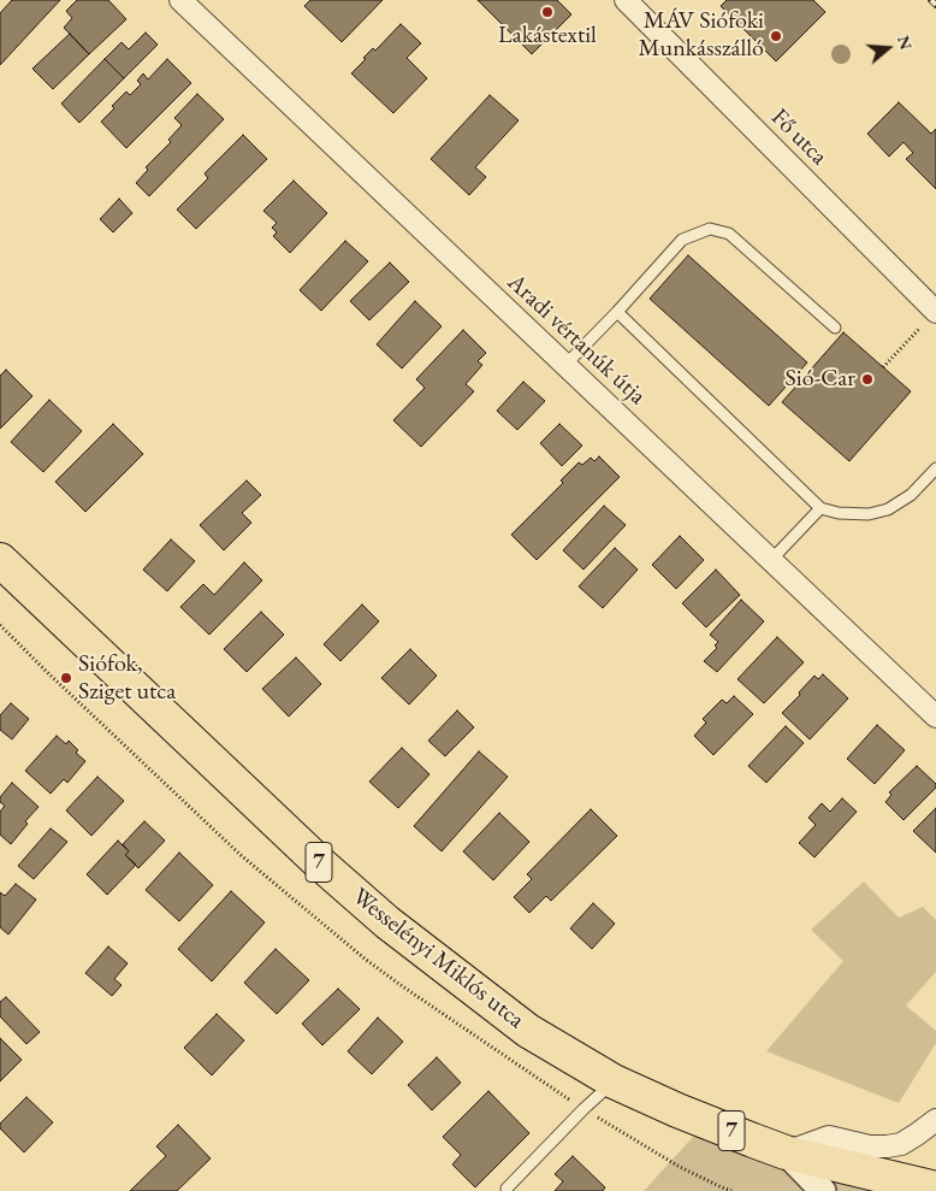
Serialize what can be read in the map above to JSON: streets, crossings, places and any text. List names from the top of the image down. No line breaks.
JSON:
{"streets":{"main road":["7","Wesselényi Miklós utca"],"street":["Fő utca","Aradi vértanúk útja"]},"places":["Lakástextil","MÁV Siófoki Munkásszálló","Sió-Car","Siófok, Sziget utca"],"north":"right"}
